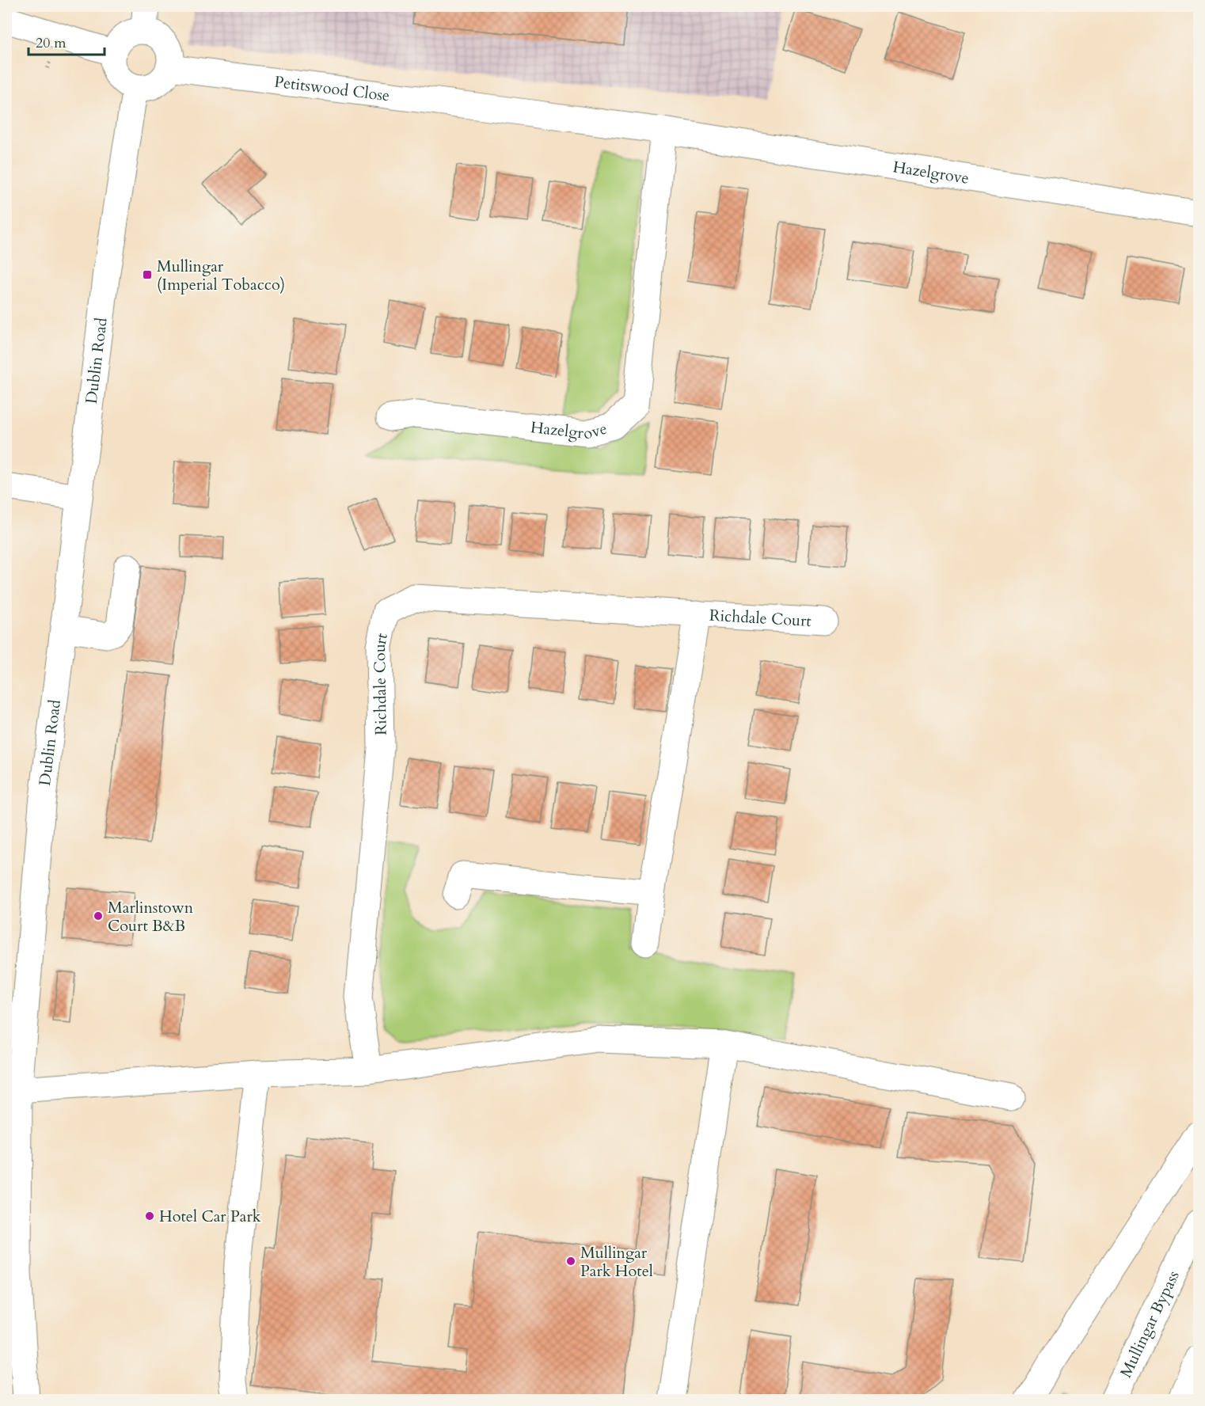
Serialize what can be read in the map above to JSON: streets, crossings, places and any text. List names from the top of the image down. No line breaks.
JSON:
{"streets":{"main road":["Petitswood Close","Hazelgrove","Dublin Road","Richdale Court","Mullingar Bypass"]},"crossings":[["Petitswood Close","Hazelgrove"],["Petitswood Close","Dublin Road"]],"places":{"transit":["Mullingar (Imperial Tobacco)"],"other":["Marlinstown Court B&B","Hotel Car Park","Mullingar Park Hotel"]},"scale_bar":"20 m"}
